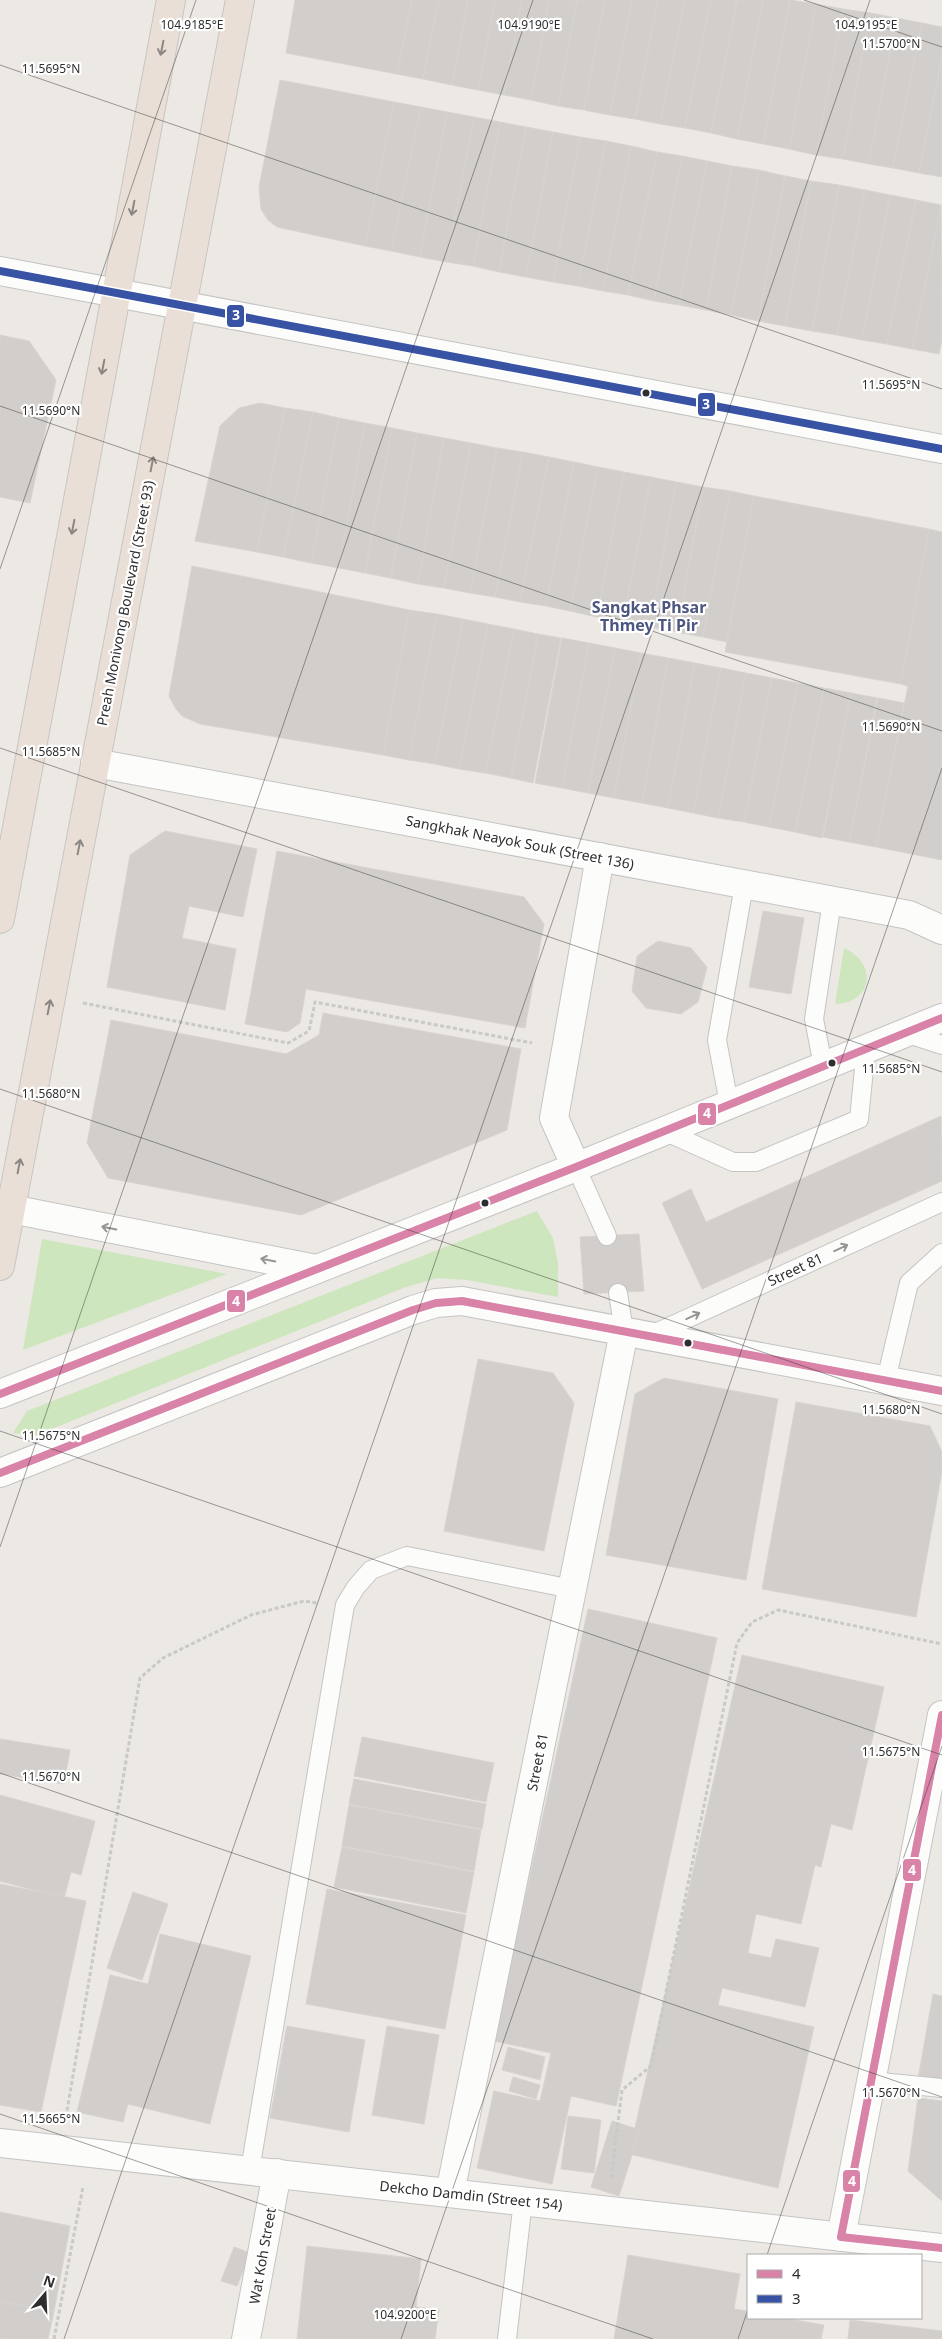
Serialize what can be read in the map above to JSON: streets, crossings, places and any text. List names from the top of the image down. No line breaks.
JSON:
{"streets":{"highway":["Preah Monivong Boulevard (Street 93)"],"street":["Sangkhak Neayok Souk (Street 136)","Street 81","Dekcho Damdin (Street 154)","Wat Koh Street"]},"crossings":[["Preah Monivong Boulevard (Street 93)","Sangkhak Neayok Souk (Street 136)"],["Street 81","Dekcho Damdin (Street 154)"],["Dekcho Damdin (Street 154)","Wat Koh Street"]],"districts":["Sangkat Phsar Thmey Ti Pir"],"lines":["transit line 3","transit line 4"],"legend":["4","3"],"north":"top","coordinates":["104.9195°E","104.9185°E","104.9190°E","11.5700°N","11.5695°N","11.5690°N","11.5685°N","11.5680°N","11.5675°N","11.5670°N","11.5665°N","104.9200°E"]}
